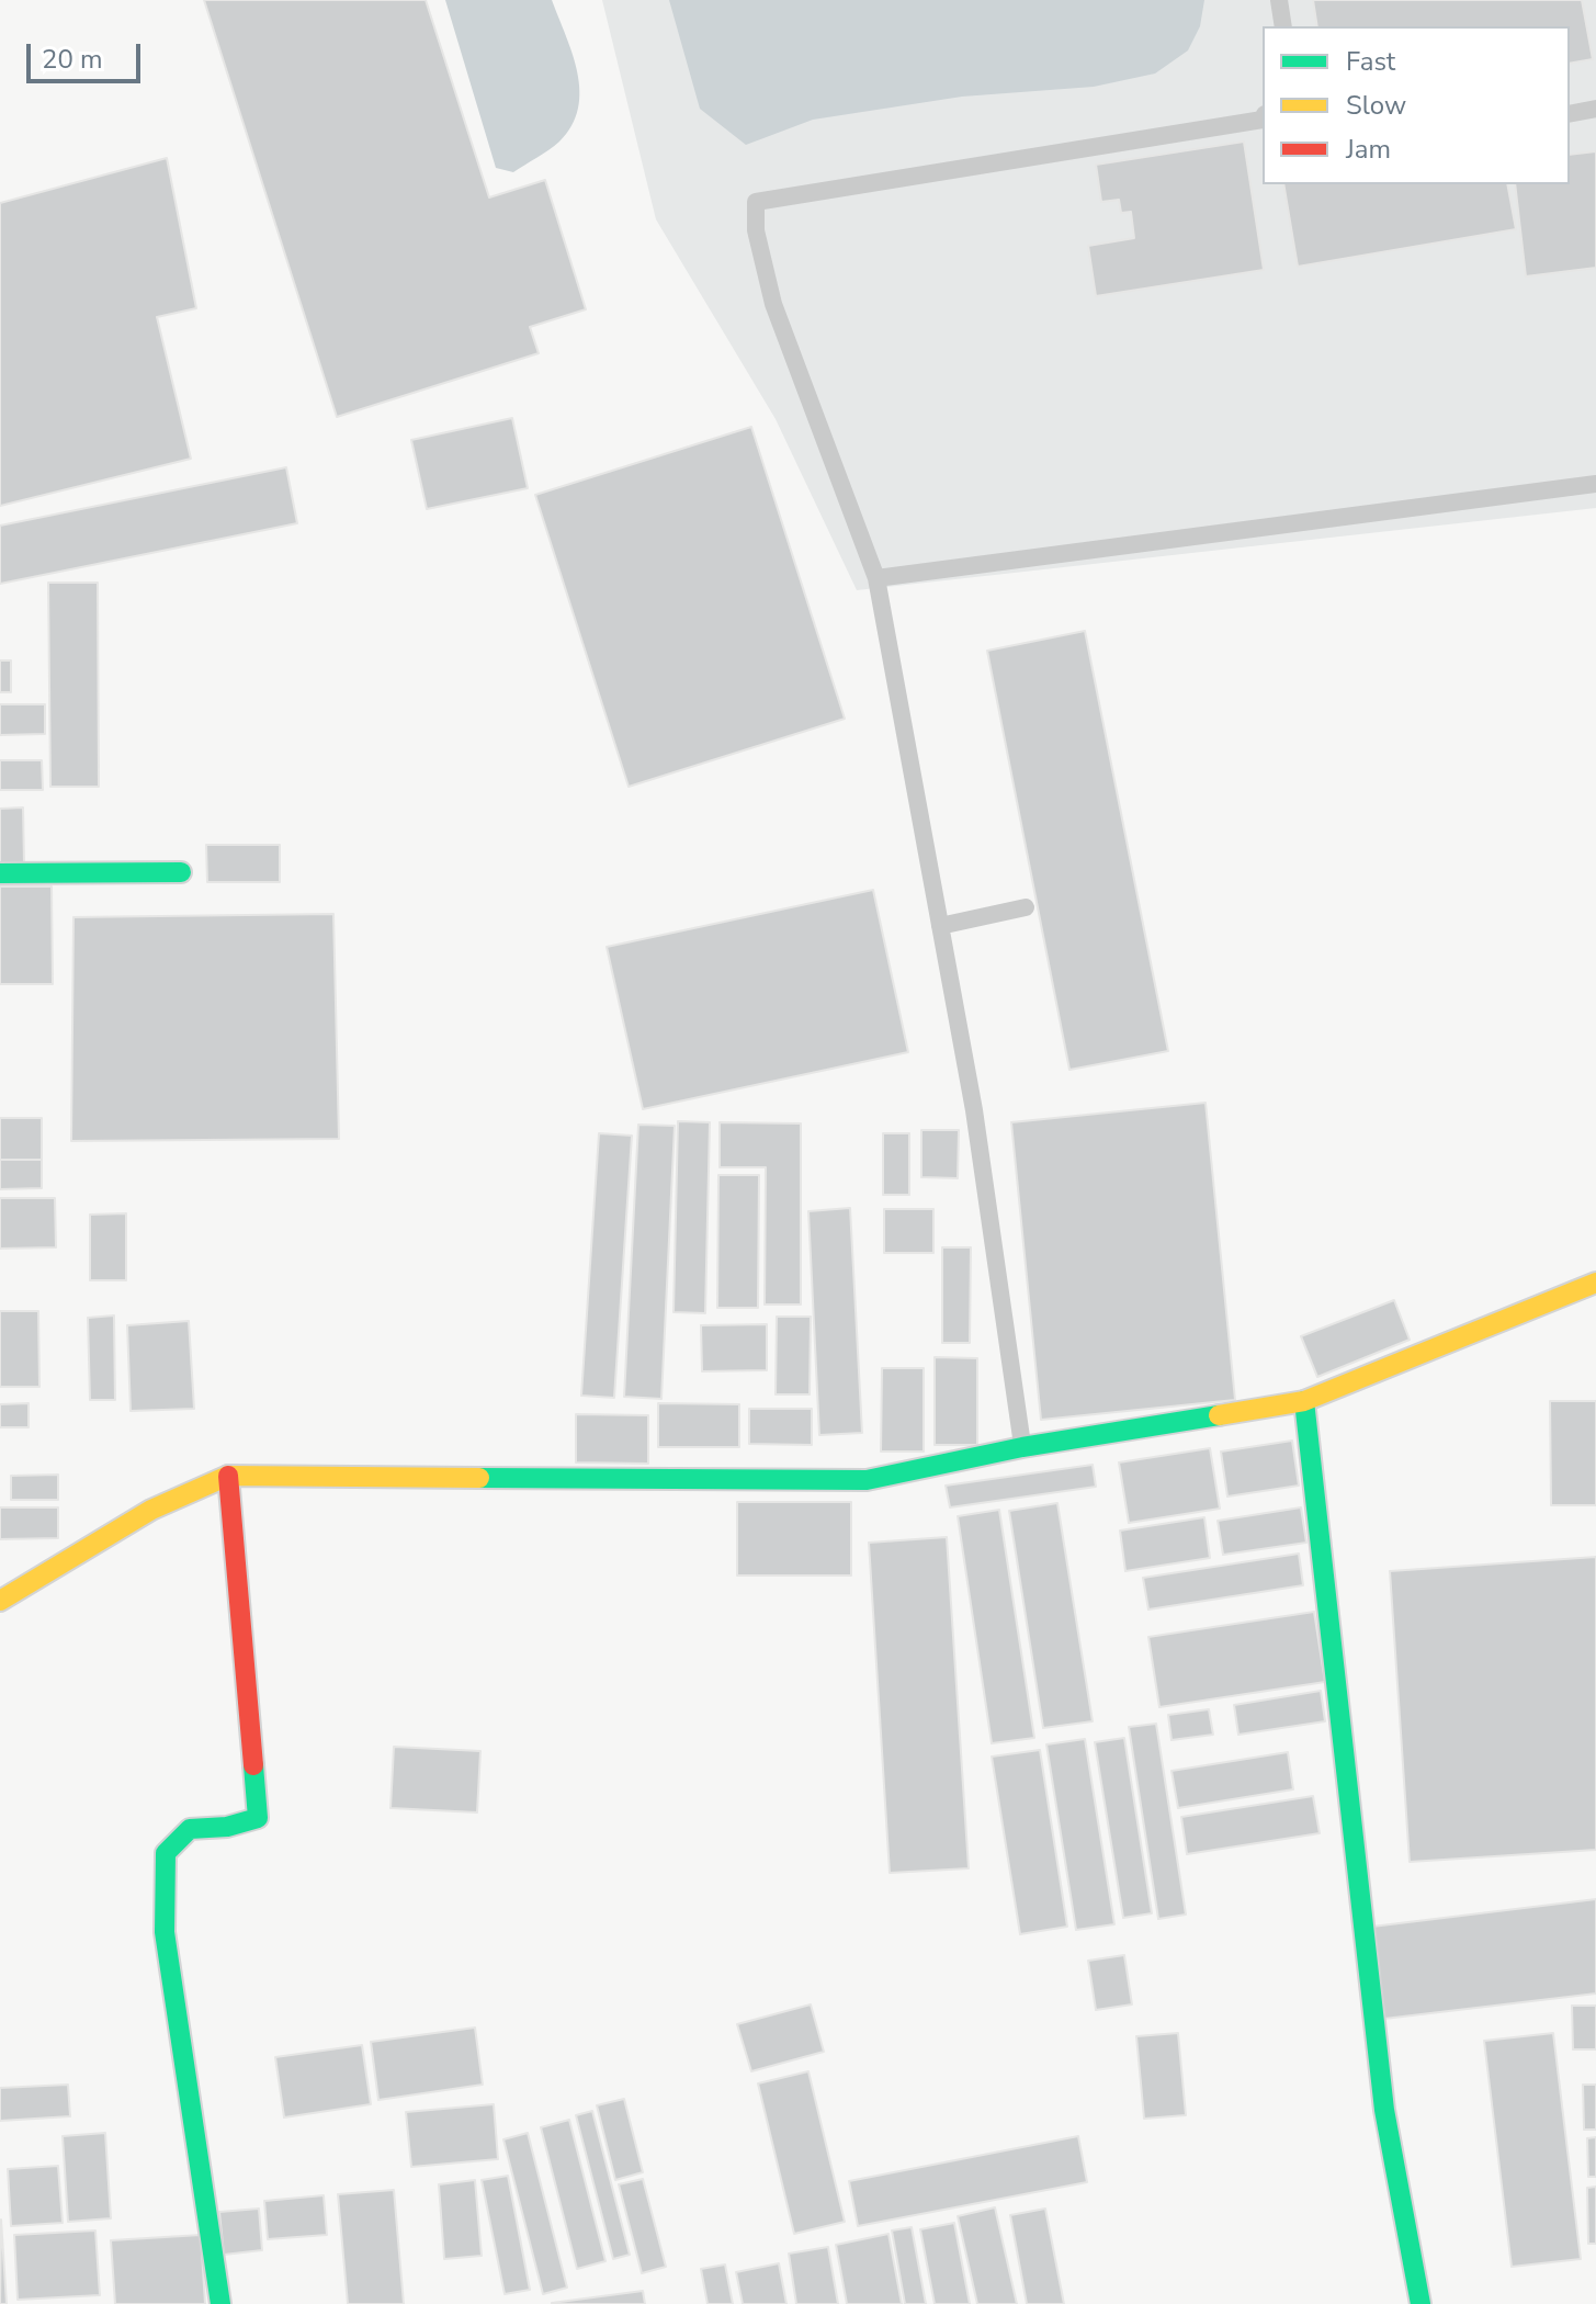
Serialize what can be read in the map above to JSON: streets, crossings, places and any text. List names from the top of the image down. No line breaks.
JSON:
{"legend":["Fast","Slow","Jam"],"scale_bar":"20 m"}
